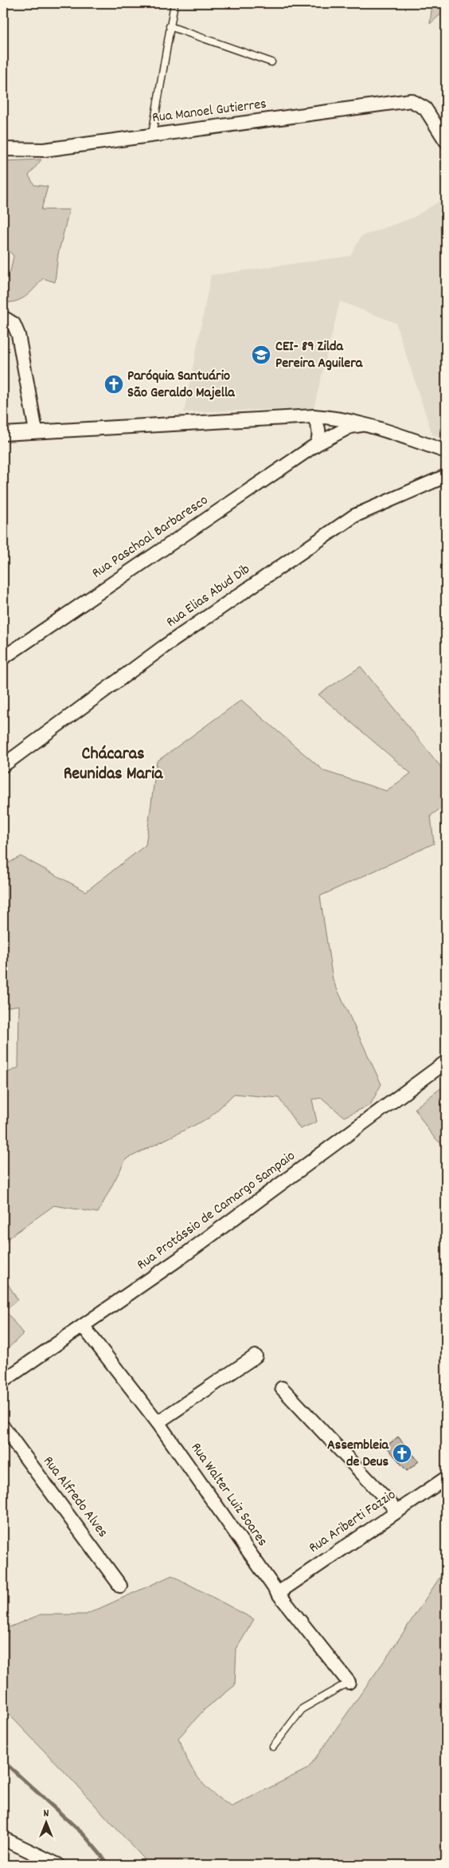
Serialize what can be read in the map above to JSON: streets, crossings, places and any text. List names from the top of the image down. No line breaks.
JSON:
{"streets":{"street":["Rua Manoel Gutierres","Rua Paschoal Barbaresco","Rua Elias Abud Dib","Rua Protássio de Camargo Sampaio","Rua Walter Luiz Soares","Rua Alfredo Alves","Rua Ariberti Fazzio"]},"crossings":[["Rua Protássio de Camargo Sampaio","Rua Walter Luiz Soares"],["Rua Walter Luiz Soares","Rua Ariberti Fazzio"]],"districts":["Chácaras Reunidas Maria"],"places":{"school or university":["CEI- 89 Zilda Pereira Aguilera"],"church":["Paróquia Santuário São Geraldo Majella","Assembleia de Deus"]},"north":"top"}
